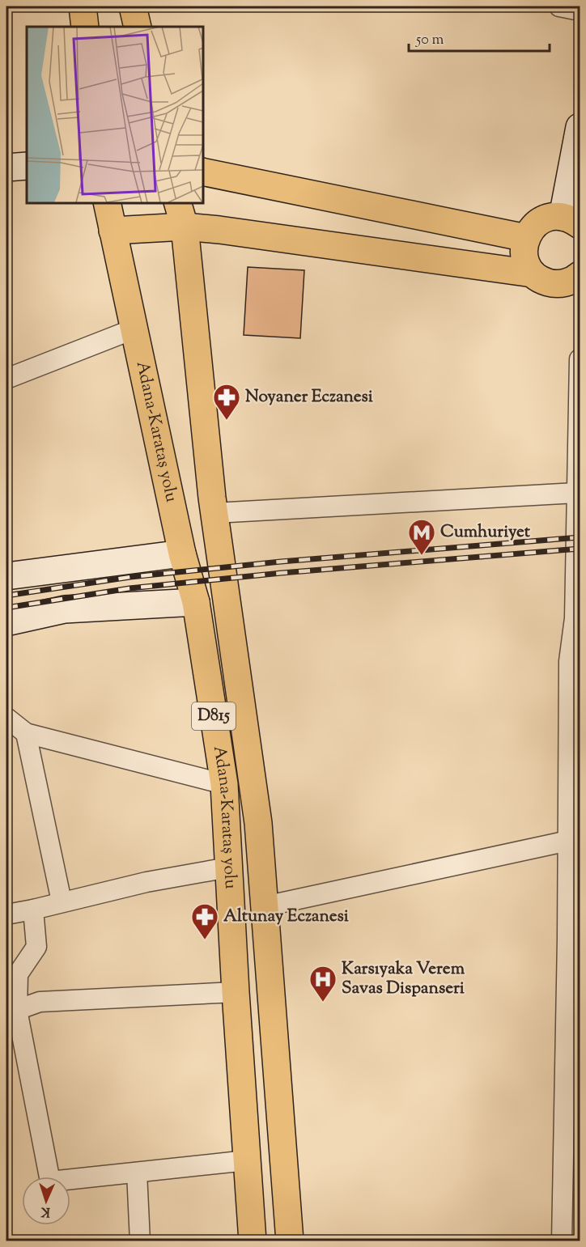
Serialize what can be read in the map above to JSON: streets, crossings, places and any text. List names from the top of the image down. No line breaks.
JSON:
{"streets":{"main road":["Adana-Karataş yolu","D815"]},"places":{"pharmacy":["Noyaner Eczanesi","Altunay Eczanesi"],"metro station":["Cumhuriyet"],"hospital":["Karsıyaka Verem Savas Dispanseri"]},"scale_bar":"50 m","north":"bottom"}
